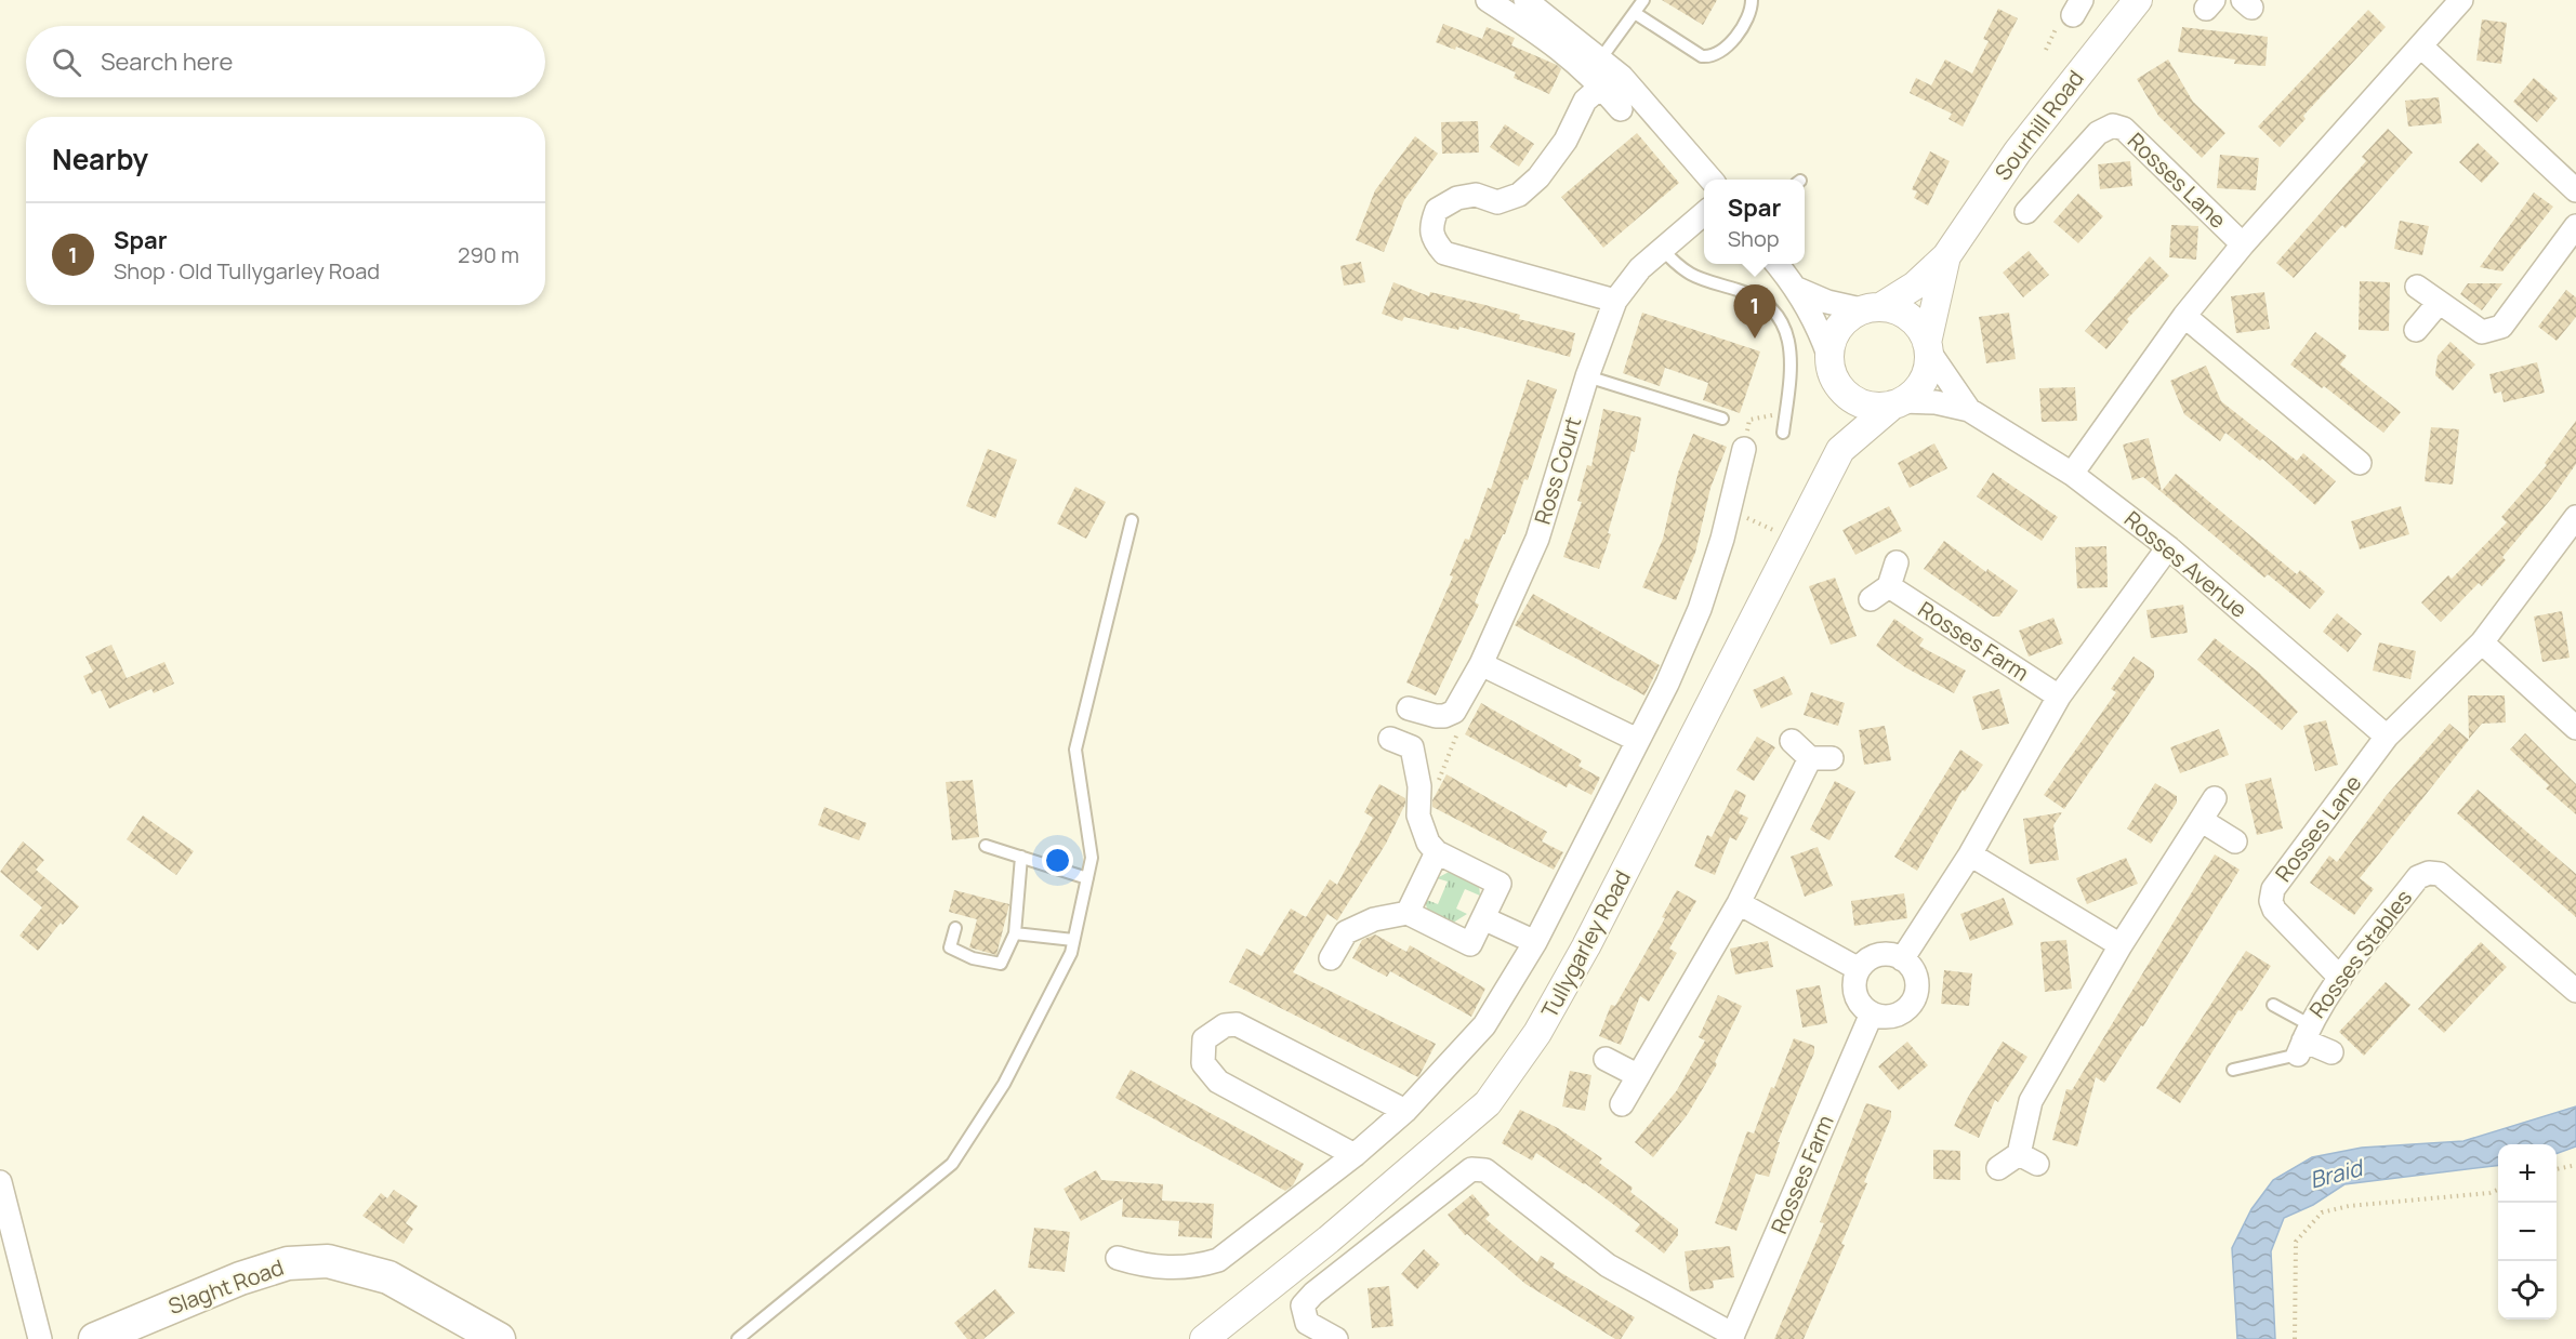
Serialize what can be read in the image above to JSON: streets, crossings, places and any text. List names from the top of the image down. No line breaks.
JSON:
{"streets":{"main road":["Slaght Road"],"street":["Sourhill Road","Rosses Lane","Ross Court","Rosses Avenue","Rosses Farm","Tullygarley Road","Rosses Stables"]},"crossings":[["Sourhill Road","Rosses Avenue"],["Sourhill Road","Tullygarley Road"],["Rosses Lane","Rosses Avenue"],["Rosses Lane","Rosses Stables"],["Rosses Avenue","Tullygarley Road"]],"water":["Braid"],"page":{"search":"Search here","heading":"Nearby","popup":["Spar","Shop"],"list":[{"mark":"1","name":"Spar","note":"Shop · Old Tullygarley Road","value":"290 m"}],"pins":"1","map_buttons":["+","−"]}}
